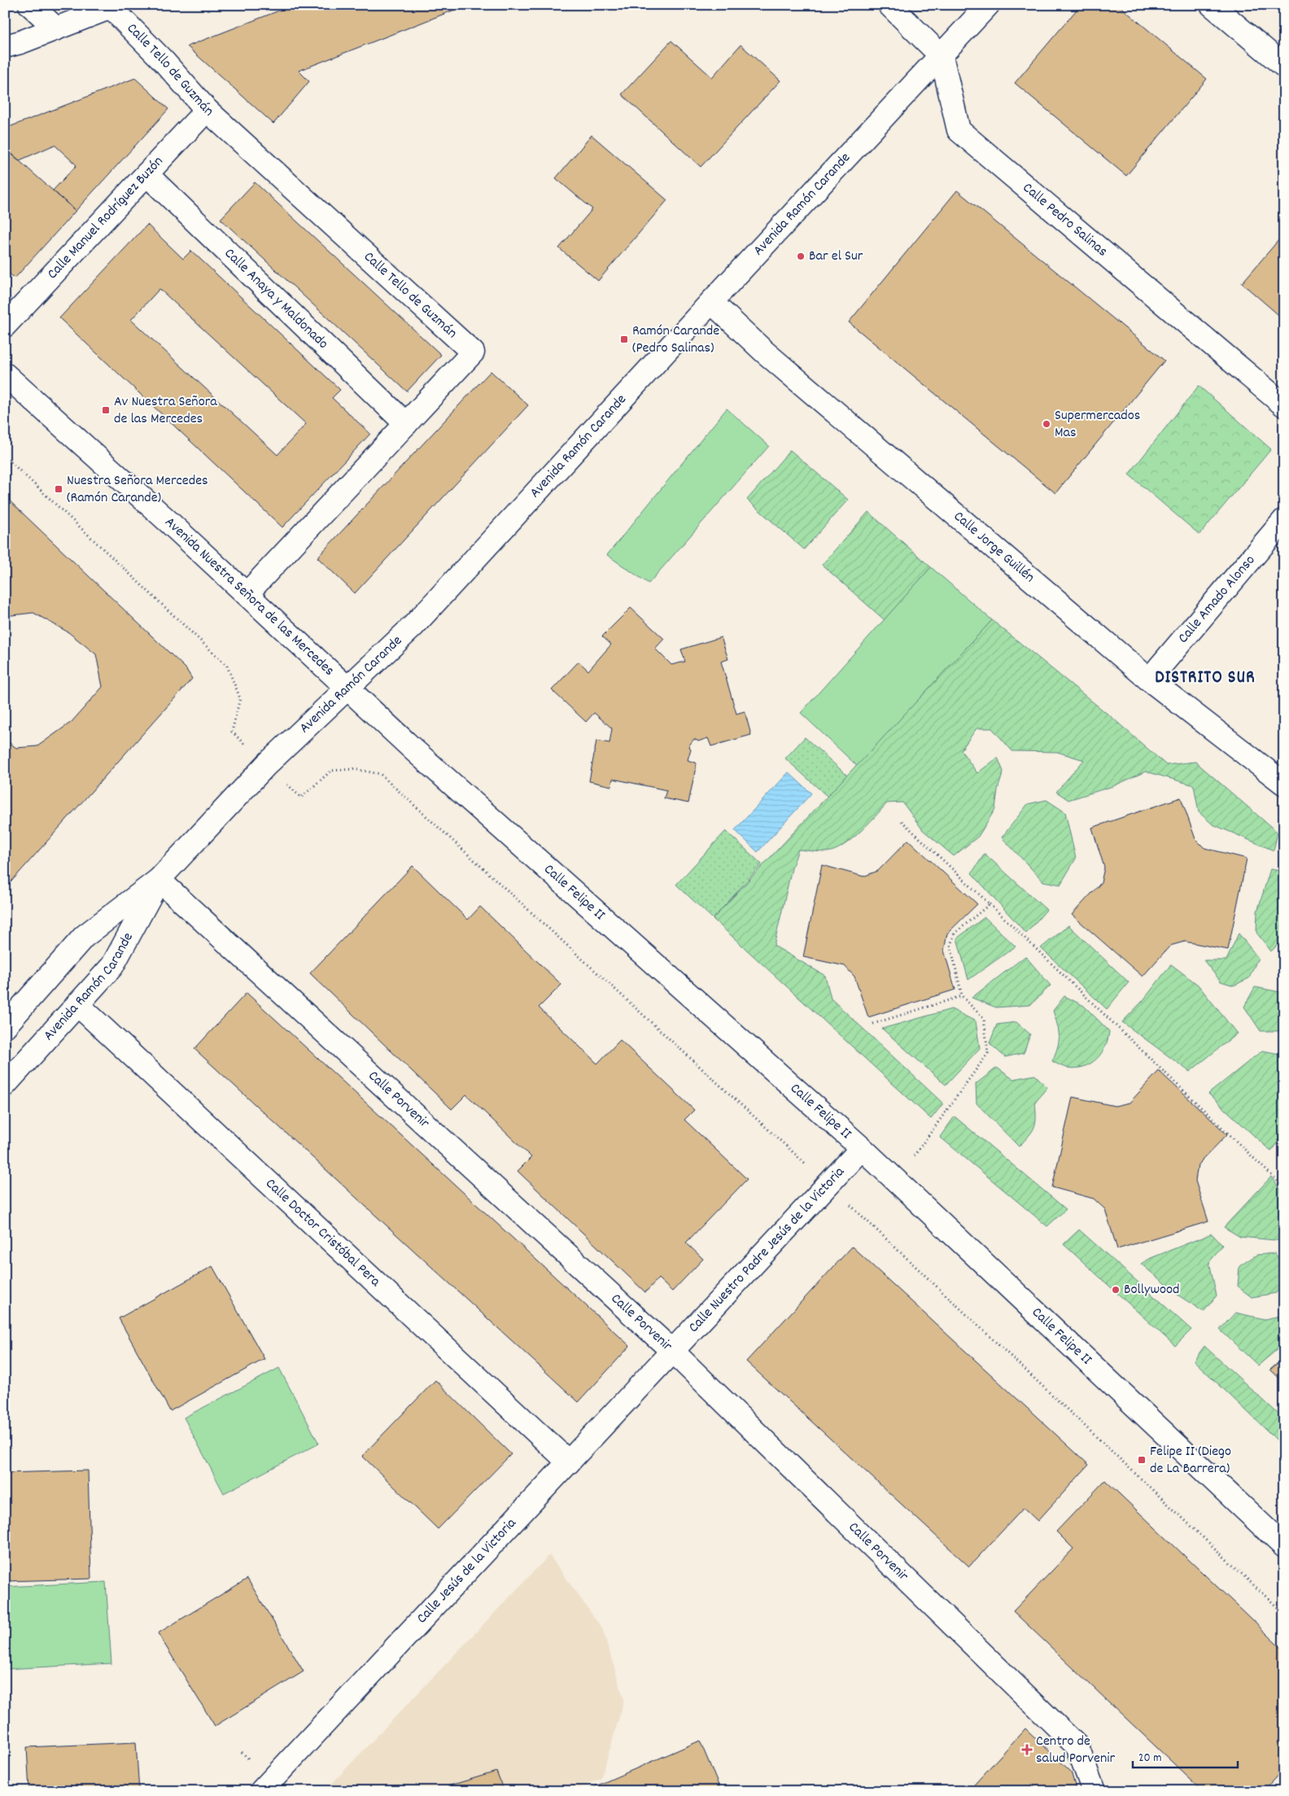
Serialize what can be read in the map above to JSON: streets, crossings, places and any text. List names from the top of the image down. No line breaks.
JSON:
{"streets":{"street":["Calle Tello de Guzmán","Avenida Ramón Carande","Calle Manuel Rodríguez Buzón","Calle Pedro Salinas","Calle Anaya y Maldonado","Calle Jorge Guillén","Avenida Nuestra Señora de las Mercedes","Calle Amado Alonso","Calle Felipe II","Calle Porvenir","Calle Doctor Cristóbal Pera","Calle Nuestro Padre Jesús de la Victoria","Calle Jesús de la Victoria"]},"crossings":[["Calle Tello de Guzmán","Calle Manuel Rodríguez Buzón"],["Calle Tello de Guzmán","Calle Anaya y Maldonado"],["Calle Tello de Guzmán","Avenida Nuestra Señora de las Mercedes"],["Avenida Ramón Carande","Calle Pedro Salinas"],["Avenida Ramón Carande","Calle Jorge Guillén"],["Avenida Ramón Carande","Avenida Nuestra Señora de las Mercedes"],["Avenida Ramón Carande","Calle Felipe II"],["Avenida Ramón Carande","Calle Porvenir"],["Avenida Ramón Carande","Calle Doctor Cristóbal Pera"],["Calle Manuel Rodríguez Buzón","Calle Anaya y Maldonado"],["Calle Jorge Guillén","Calle Amado Alonso"],["Avenida Nuestra Señora de las Mercedes","Calle Felipe II"],["Calle Felipe II","Calle Nuestro Padre Jesús de la Victoria"],["Calle Porvenir","Calle Nuestro Padre Jesús de la Victoria"],["Calle Porvenir","Calle Jesús de la Victoria"],["Calle Doctor Cristóbal Pera","Calle Jesús de la Victoria"],["Calle Nuestro Padre Jesús de la Victoria","Calle Jesús de la Victoria"]],"districts":["DISTRITO SUR"],"places":{"other":["Bar el Sur","Supermercados Mas","Bollywood"],"transit":["Ramón Carande (Pedro Salinas)","Av Nuestra Señora de las Mercedes","Nuestra Señora Mercedes (Ramón Carande)","Felipe II (Diego de La Barrera)"],"health":["Centro de salud Porvenir"]},"scale_bar":"20 m"}
